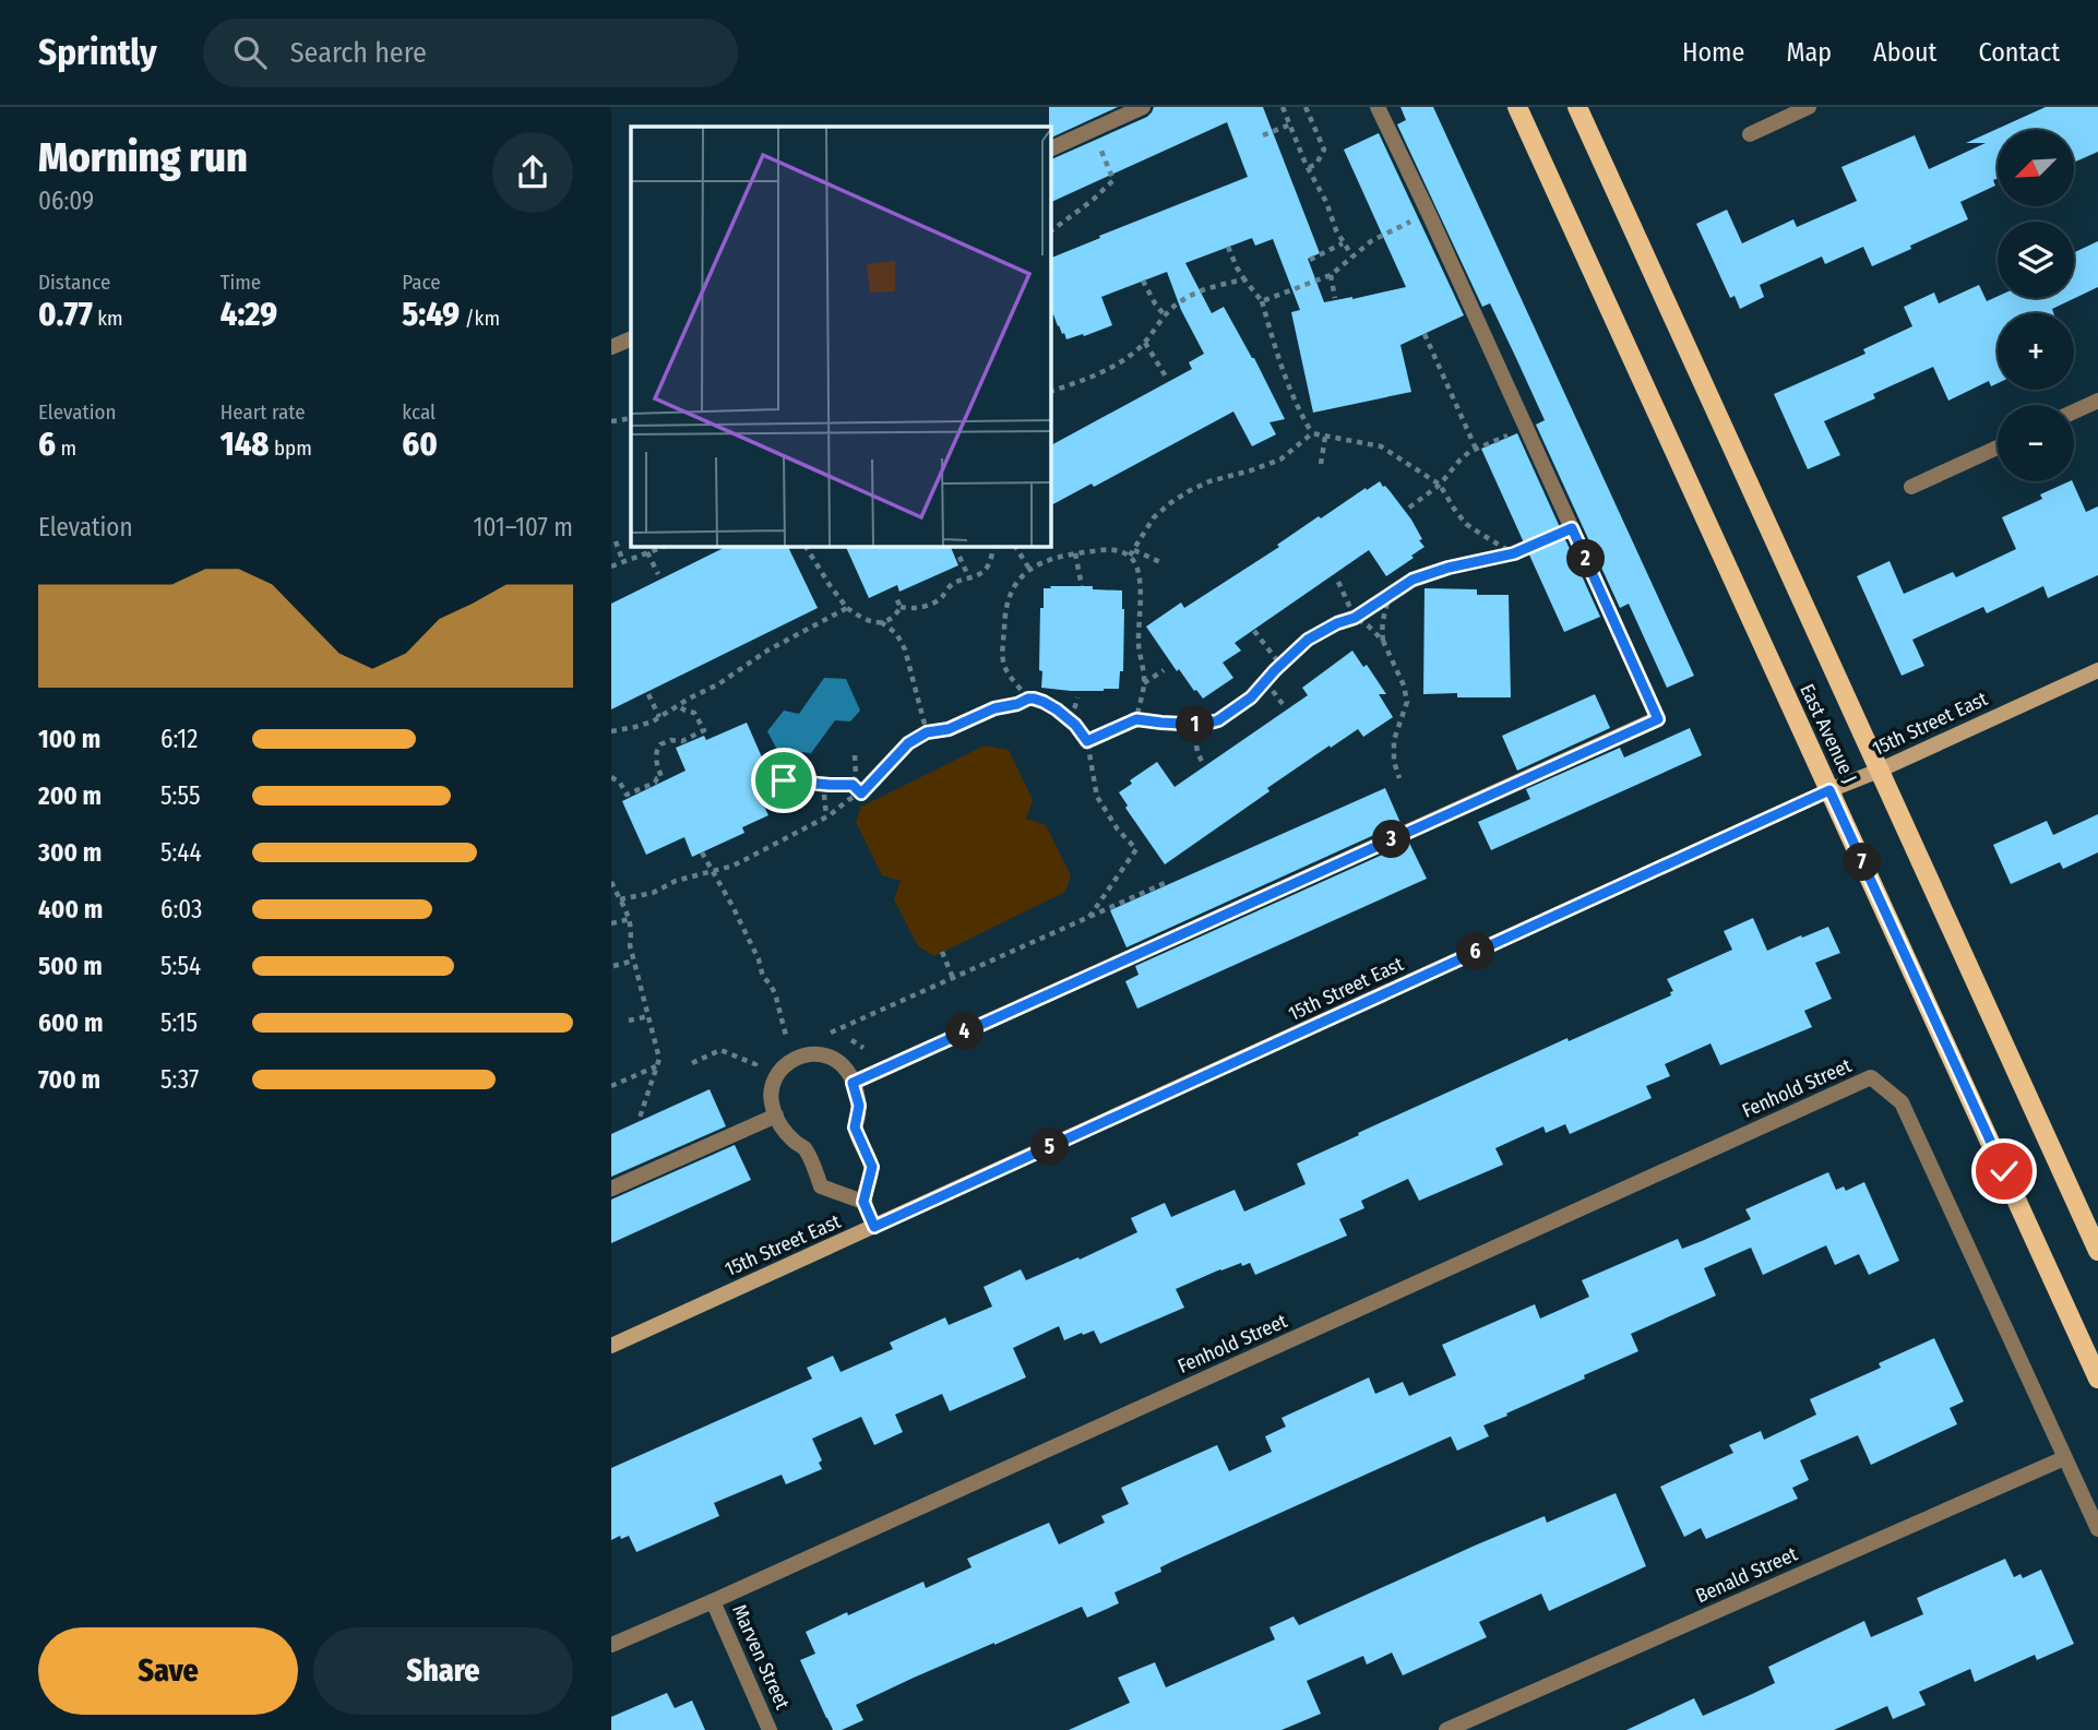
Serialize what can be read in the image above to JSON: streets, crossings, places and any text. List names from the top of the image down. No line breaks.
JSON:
{"streets":{"main road":["East Avenue J"],"street":["15th Street East","Fenhold Street","Benald Street","Marven Street"]},"crossings":[["15th Street East","East Avenue J"],["Fenhold Street","Benald Street"],["Fenhold Street","Marven Street"]],"north":"bottom left","page":{"header":"Sprintly","search":"Search here","nav":["Home","Map","About","Contact"],"heading":["Morning run","06:09"],"map_buttons":["+","−"],"stats":[["Distance","0.77 km"],["Time","4:29"],["Pace","5:49 /km"],["Elevation","6 m"],["Heart rate","148 bpm"],["kcal","60"]],"chart":["Elevation","101–107 m"],"pins":["2","1","3","7","6","4","5"],"list":[{"name":"100 m","note":"6:12"},{"name":"200 m","note":"5:55"},{"name":"300 m","note":"5:44"},{"name":"400 m","note":"6:03"},{"name":"500 m","note":"5:54"},{"name":"600 m","note":"5:15"},{"name":"700 m","note":"5:37"}],"buttons":["Save","Share"]}}
